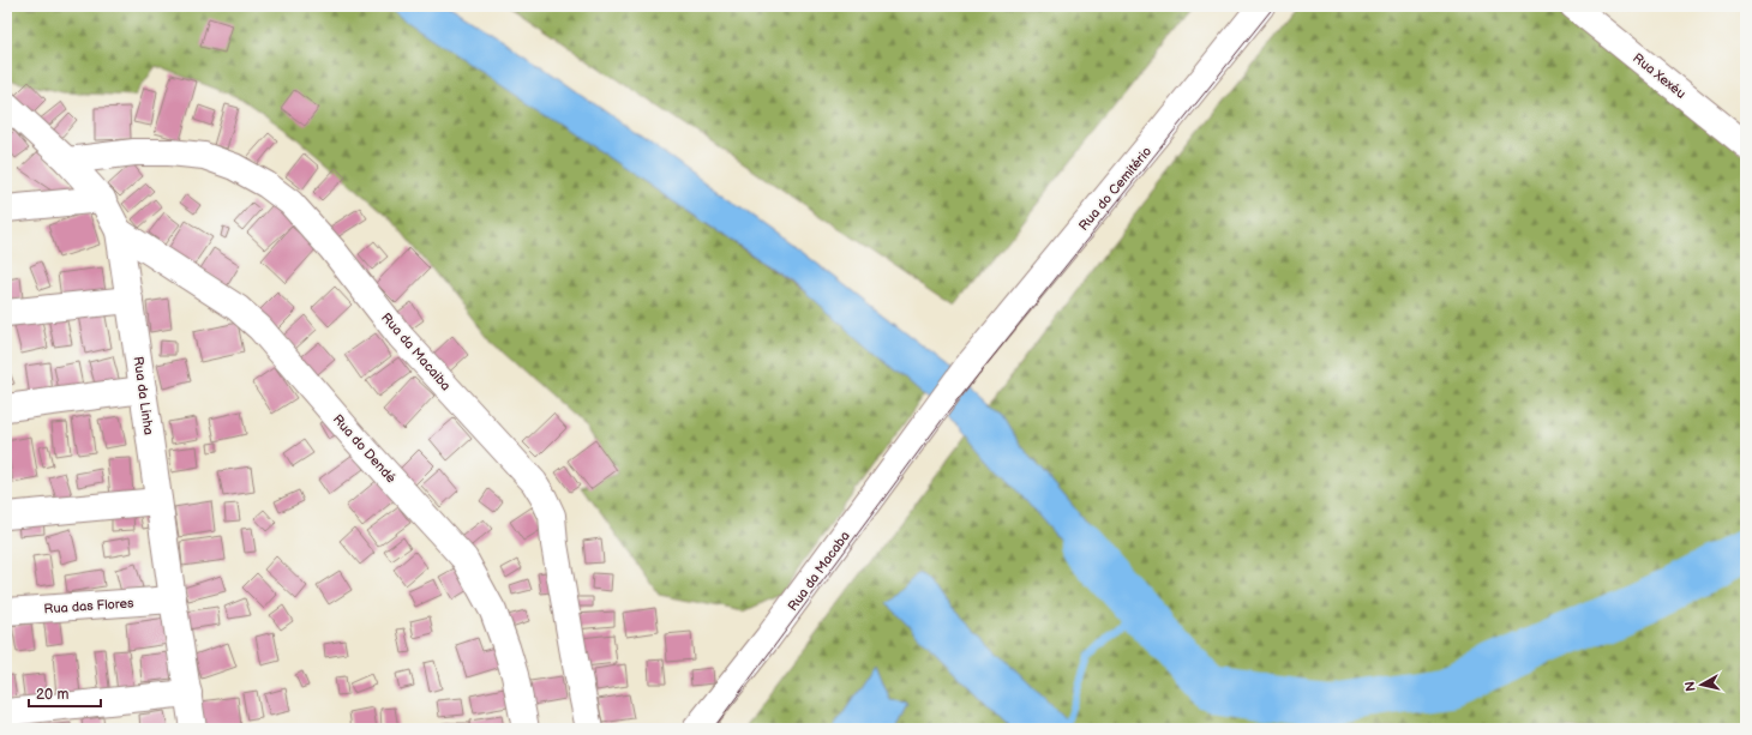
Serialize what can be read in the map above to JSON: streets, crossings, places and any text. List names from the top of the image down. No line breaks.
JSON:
{"streets":{"street":["Rua Xexéu","Rua do Cemitério","Rua da Macaiba","Rua da Linha","Rua do Dendé","Rua da Macaba","Rua das Flores"]},"crossings":[["Rua do Cemitério","Rua da Macaba"],["Rua da Macaiba","Rua da Linha"],["Rua da Linha","Rua do Dendé"],["Rua da Linha","Rua das Flores"]],"scale_bar":"20 m","north":"left"}
